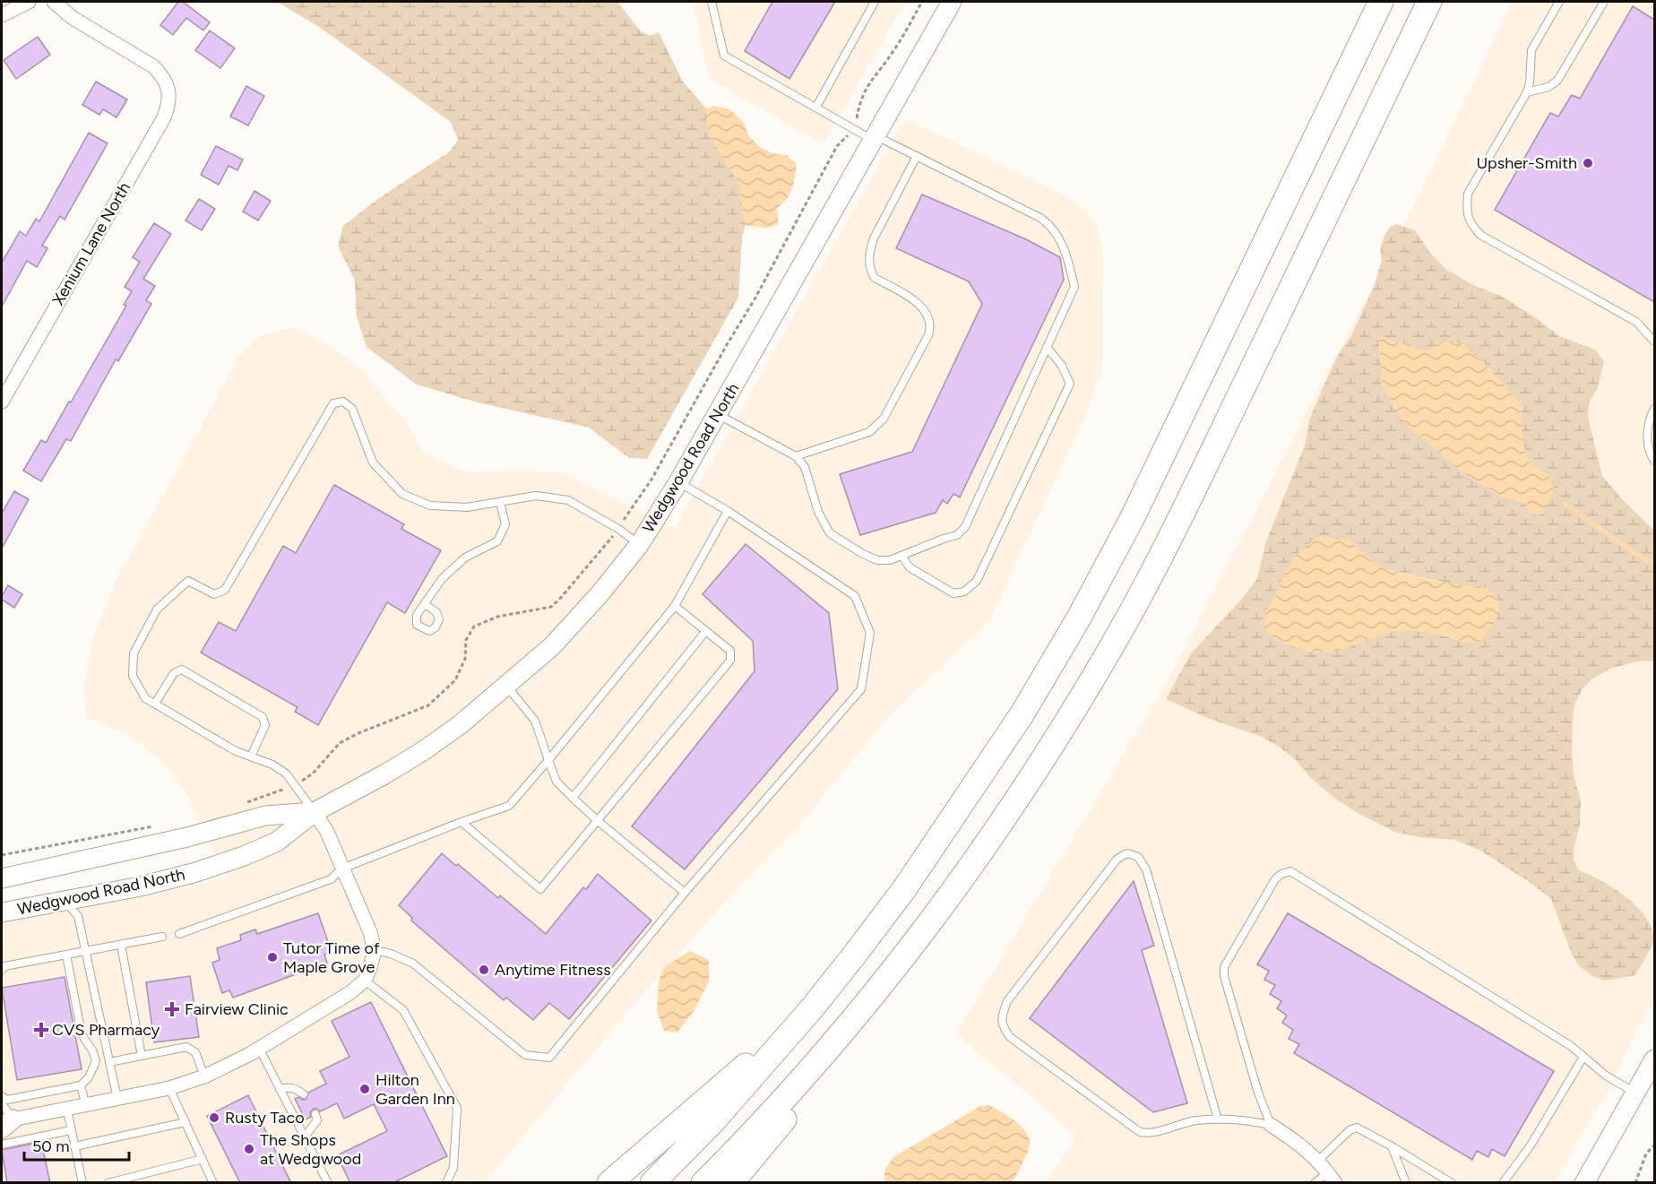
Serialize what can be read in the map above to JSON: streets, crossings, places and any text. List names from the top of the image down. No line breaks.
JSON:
{"streets":{"street":["Xenium Lane North","Wedgwood Road North"]},"places":{"other":["Upsher-Smith","Tutor Time of Maple Grove","Anytime Fitness","Hilton Garden Inn","Rusty Taco","The Shops at Wedgwood"],"health":["Fairview Clinic","CVS Pharmacy"]},"scale_bar":"50 m"}
